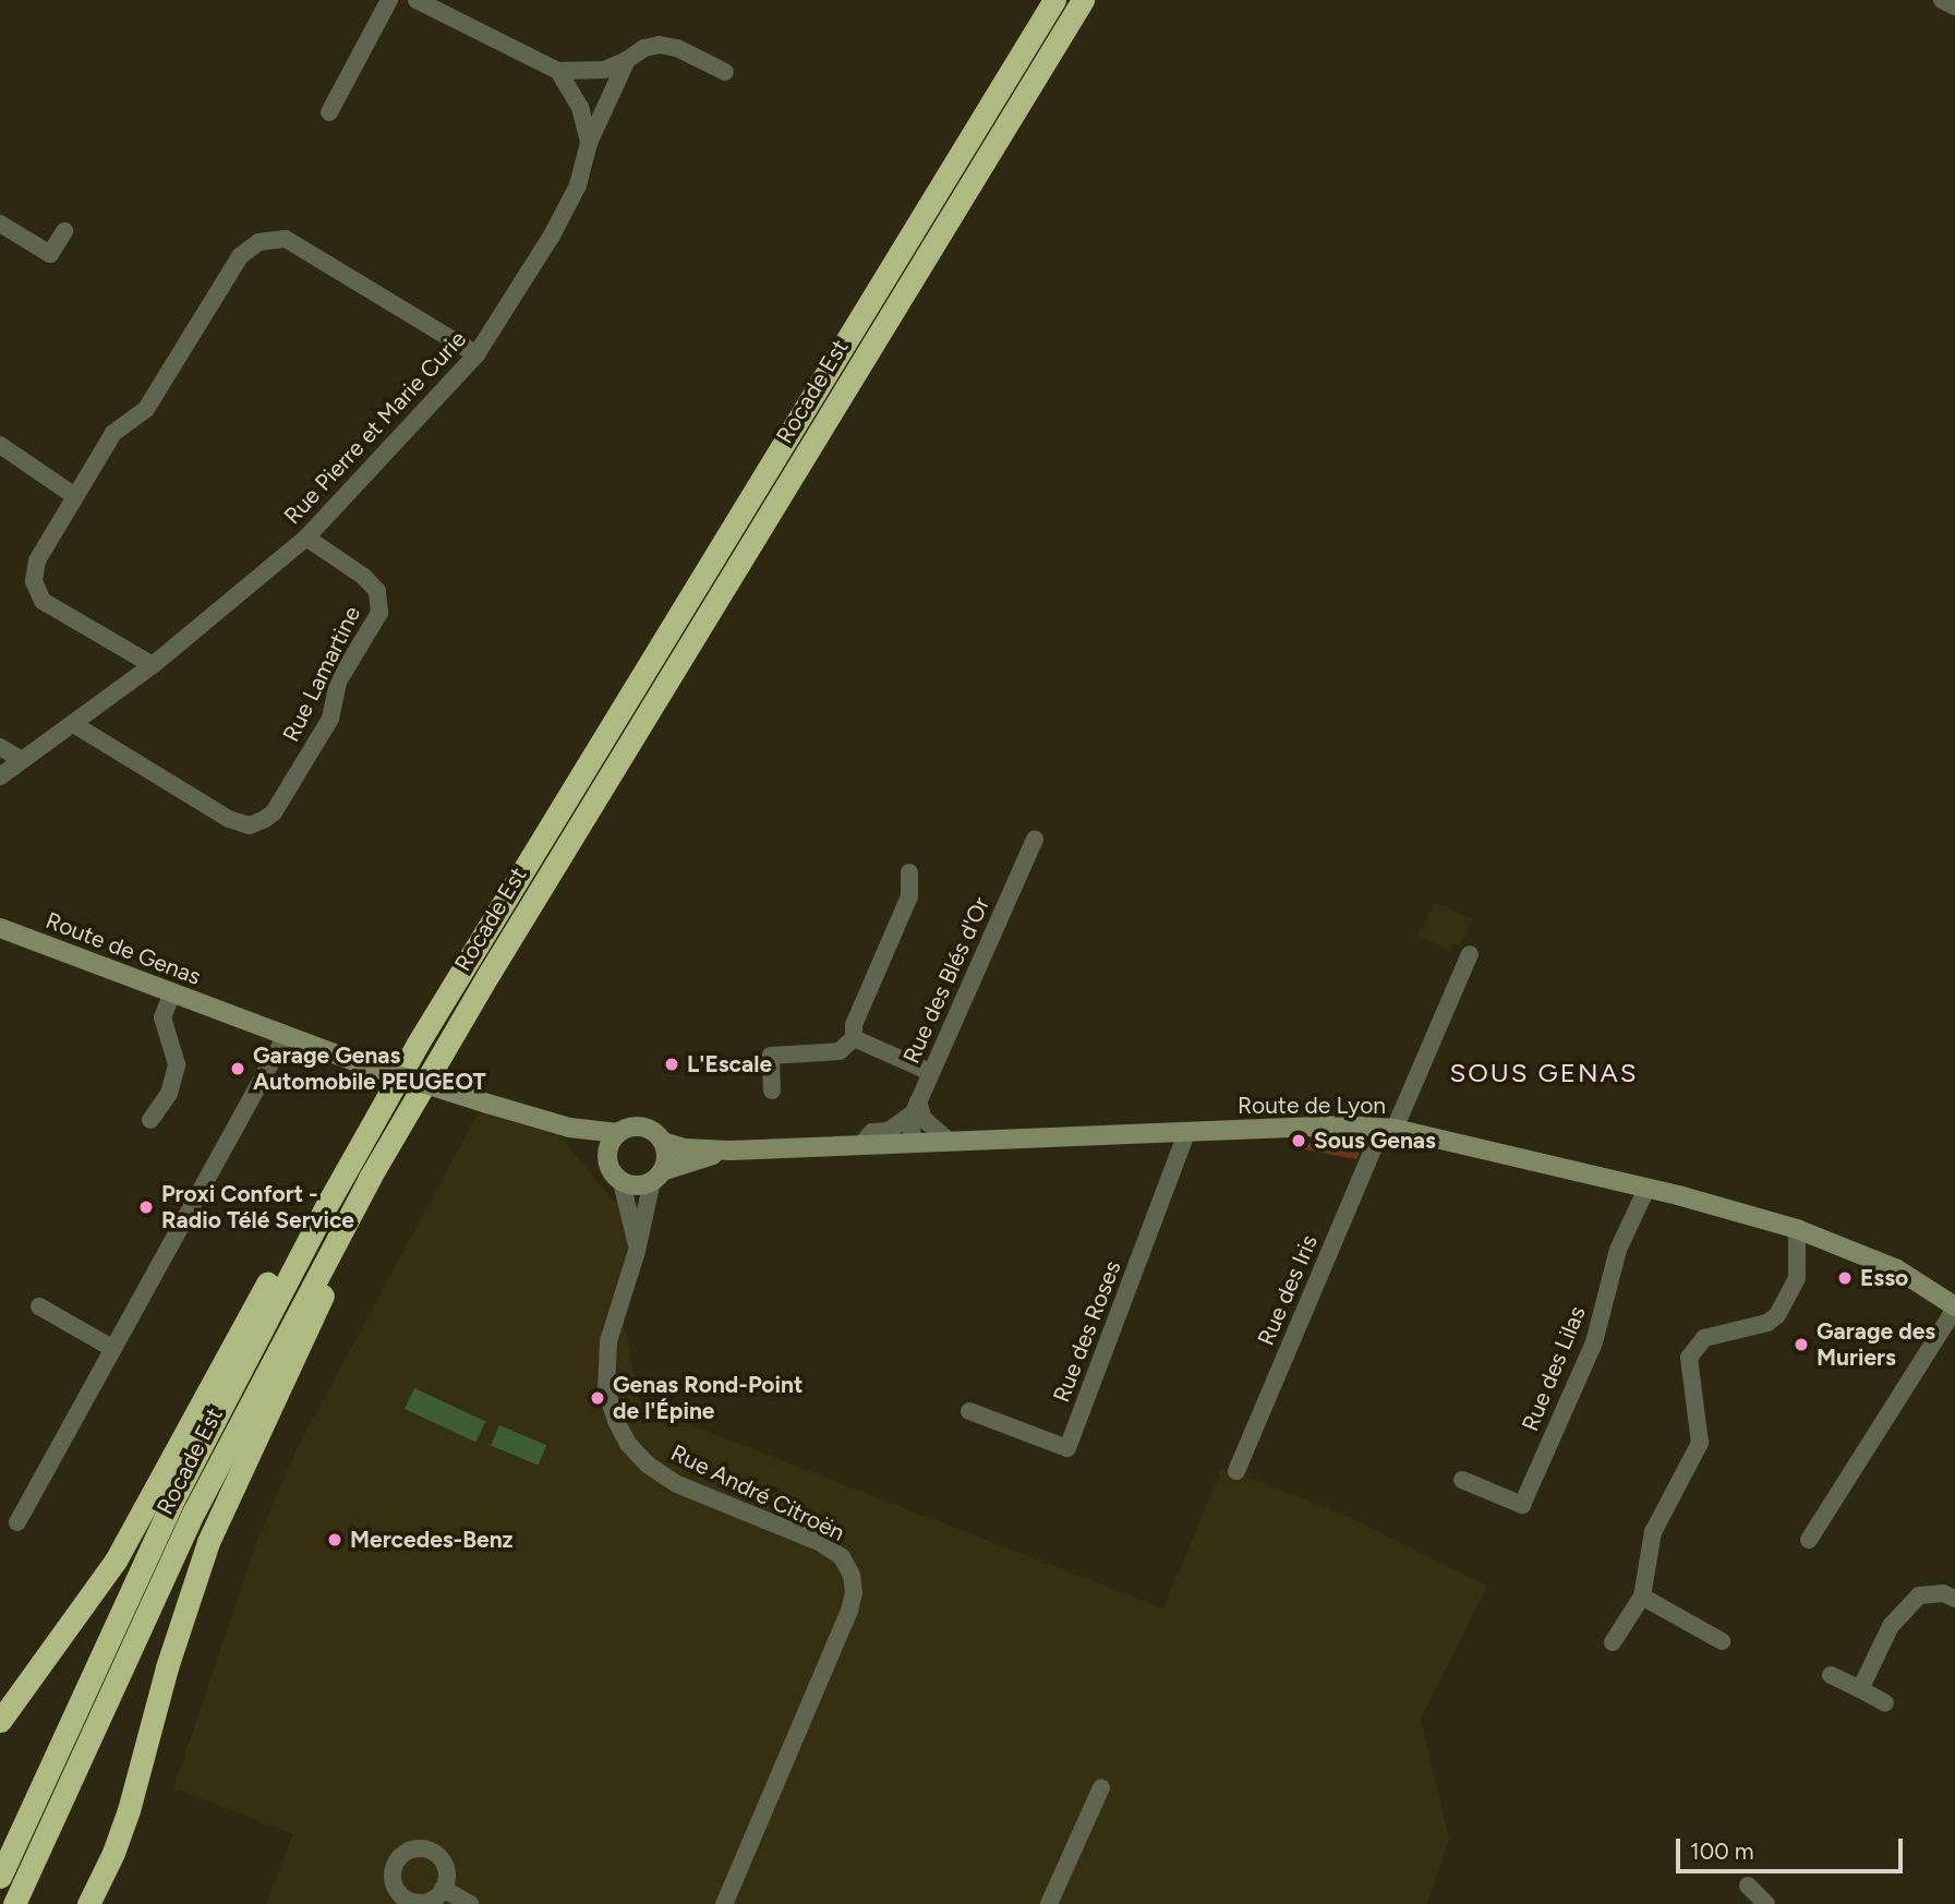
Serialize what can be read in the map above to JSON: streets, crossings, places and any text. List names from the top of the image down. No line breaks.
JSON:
{"streets":{"highway":["Rocade Est"],"street":["Rue Pierre et Marie Curie","Rue Lamartine","Route de Genas","Rue des Blés d'Or","Route de Lyon","Rue des Iris","Rue des Roses","Rue des Lilas","Rue André Citroën"]},"crossings":[["Rue Pierre et Marie Curie","Rue Lamartine"],["Rue des Blés d'Or","Route de Lyon"],["Route de Lyon","Rue des Iris"],["Route de Lyon","Rue des Roses"],["Route de Lyon","Rue des Lilas"],["Route de Lyon","Rue André Citroën"]],"districts":["SOUS GENAS"],"places":["L'Escale","Garage Genas Automobile PEUGEOT","Sous Genas","Proxi Confort - Radio Télé Service","Esso","Garage des Muriers","Genas Rond-Point de l'Épine","Mercedes-Benz"],"scale_bar":"100 m"}
